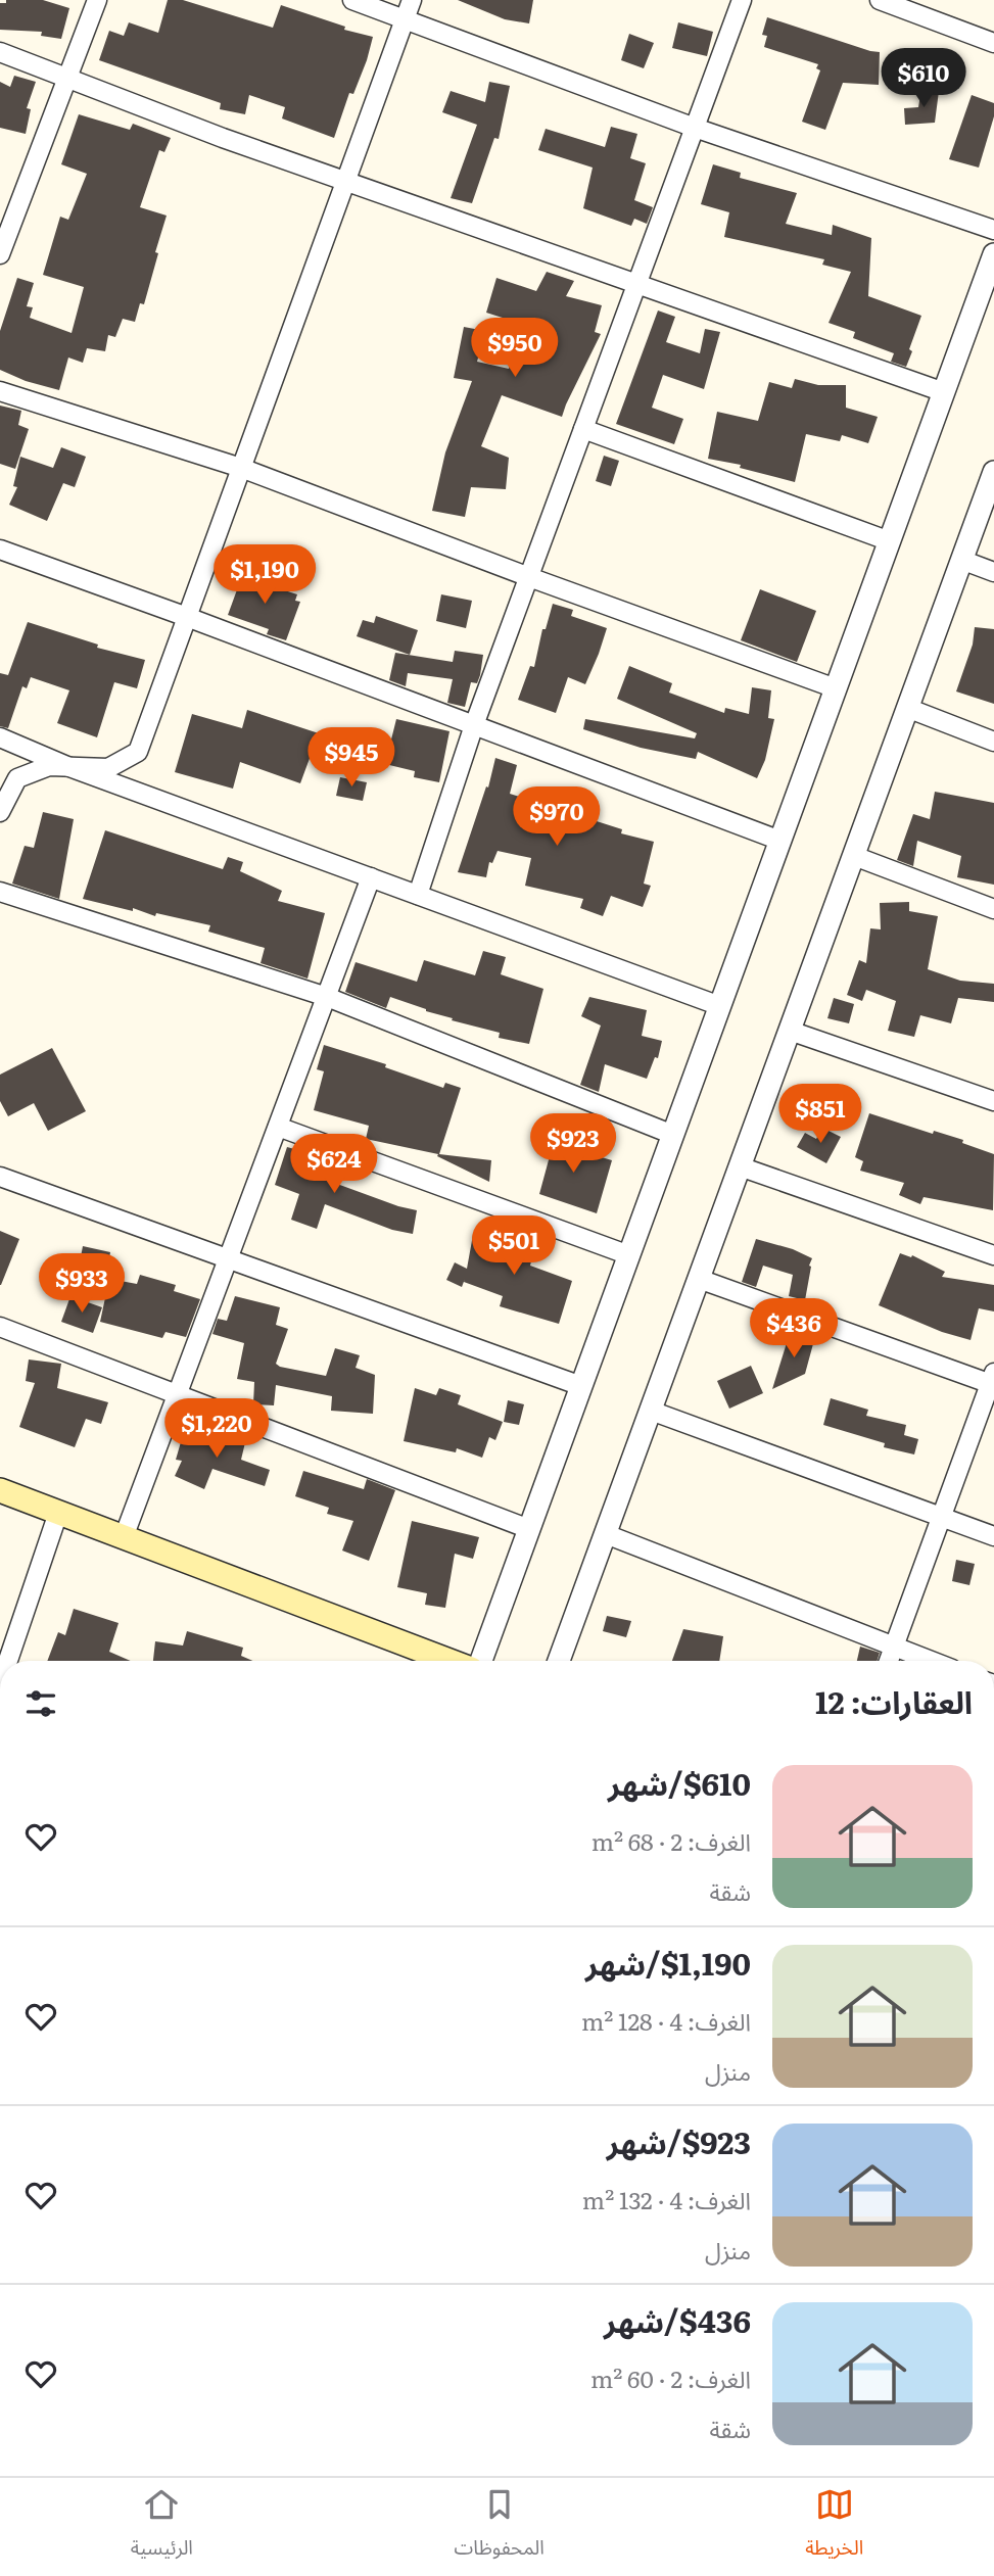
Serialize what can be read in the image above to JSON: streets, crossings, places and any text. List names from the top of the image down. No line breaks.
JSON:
{"page":{"price":["$610","$950","$1,190","$945","$970","$851","$923","$624","$501","$933","$436","$1,220"],"heading":"العقارات: 12","list":[{"name":"$610/شهر","note":"الغرف: 2 · 68 m² · شقة"},{"name":"$1,190/شهر","note":"الغرف: 4 · 128 m² · منزل"},{"name":"$923/شهر","note":"الغرف: 4 · 132 m² · منزل"},{"name":"$436/شهر","note":"الغرف: 2 · 60 m² · شقة"}],"tabs":["الخريطة","المحفوظات","الرئيسية"]}}
